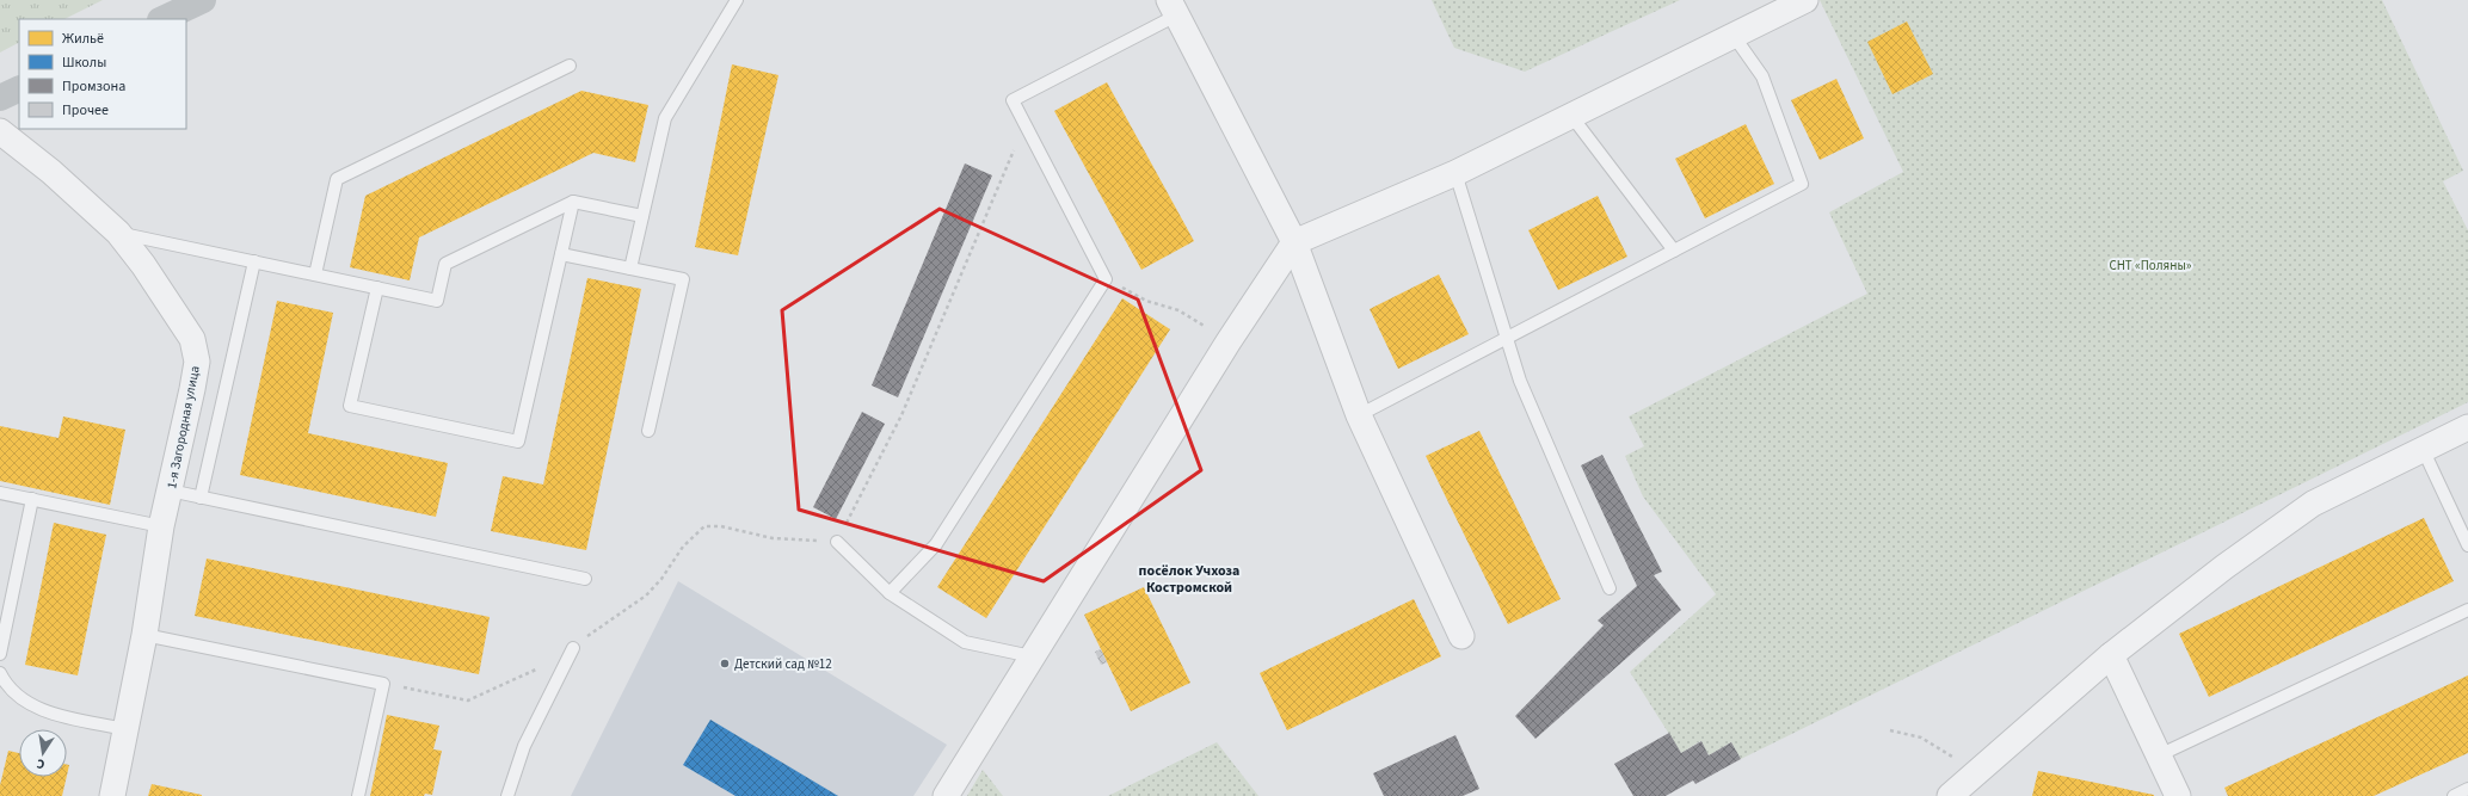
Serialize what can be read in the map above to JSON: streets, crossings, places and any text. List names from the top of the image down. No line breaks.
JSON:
{"streets":{"street":["1-я Загородная улица"]},"districts":["посёлок Учхоза Костромской"],"parks":["СНТ «Поляны»"],"places":["Детский сад №12"],"legend":["Жильё","Школы","Промзона","Прочее"],"north":"bottom"}
